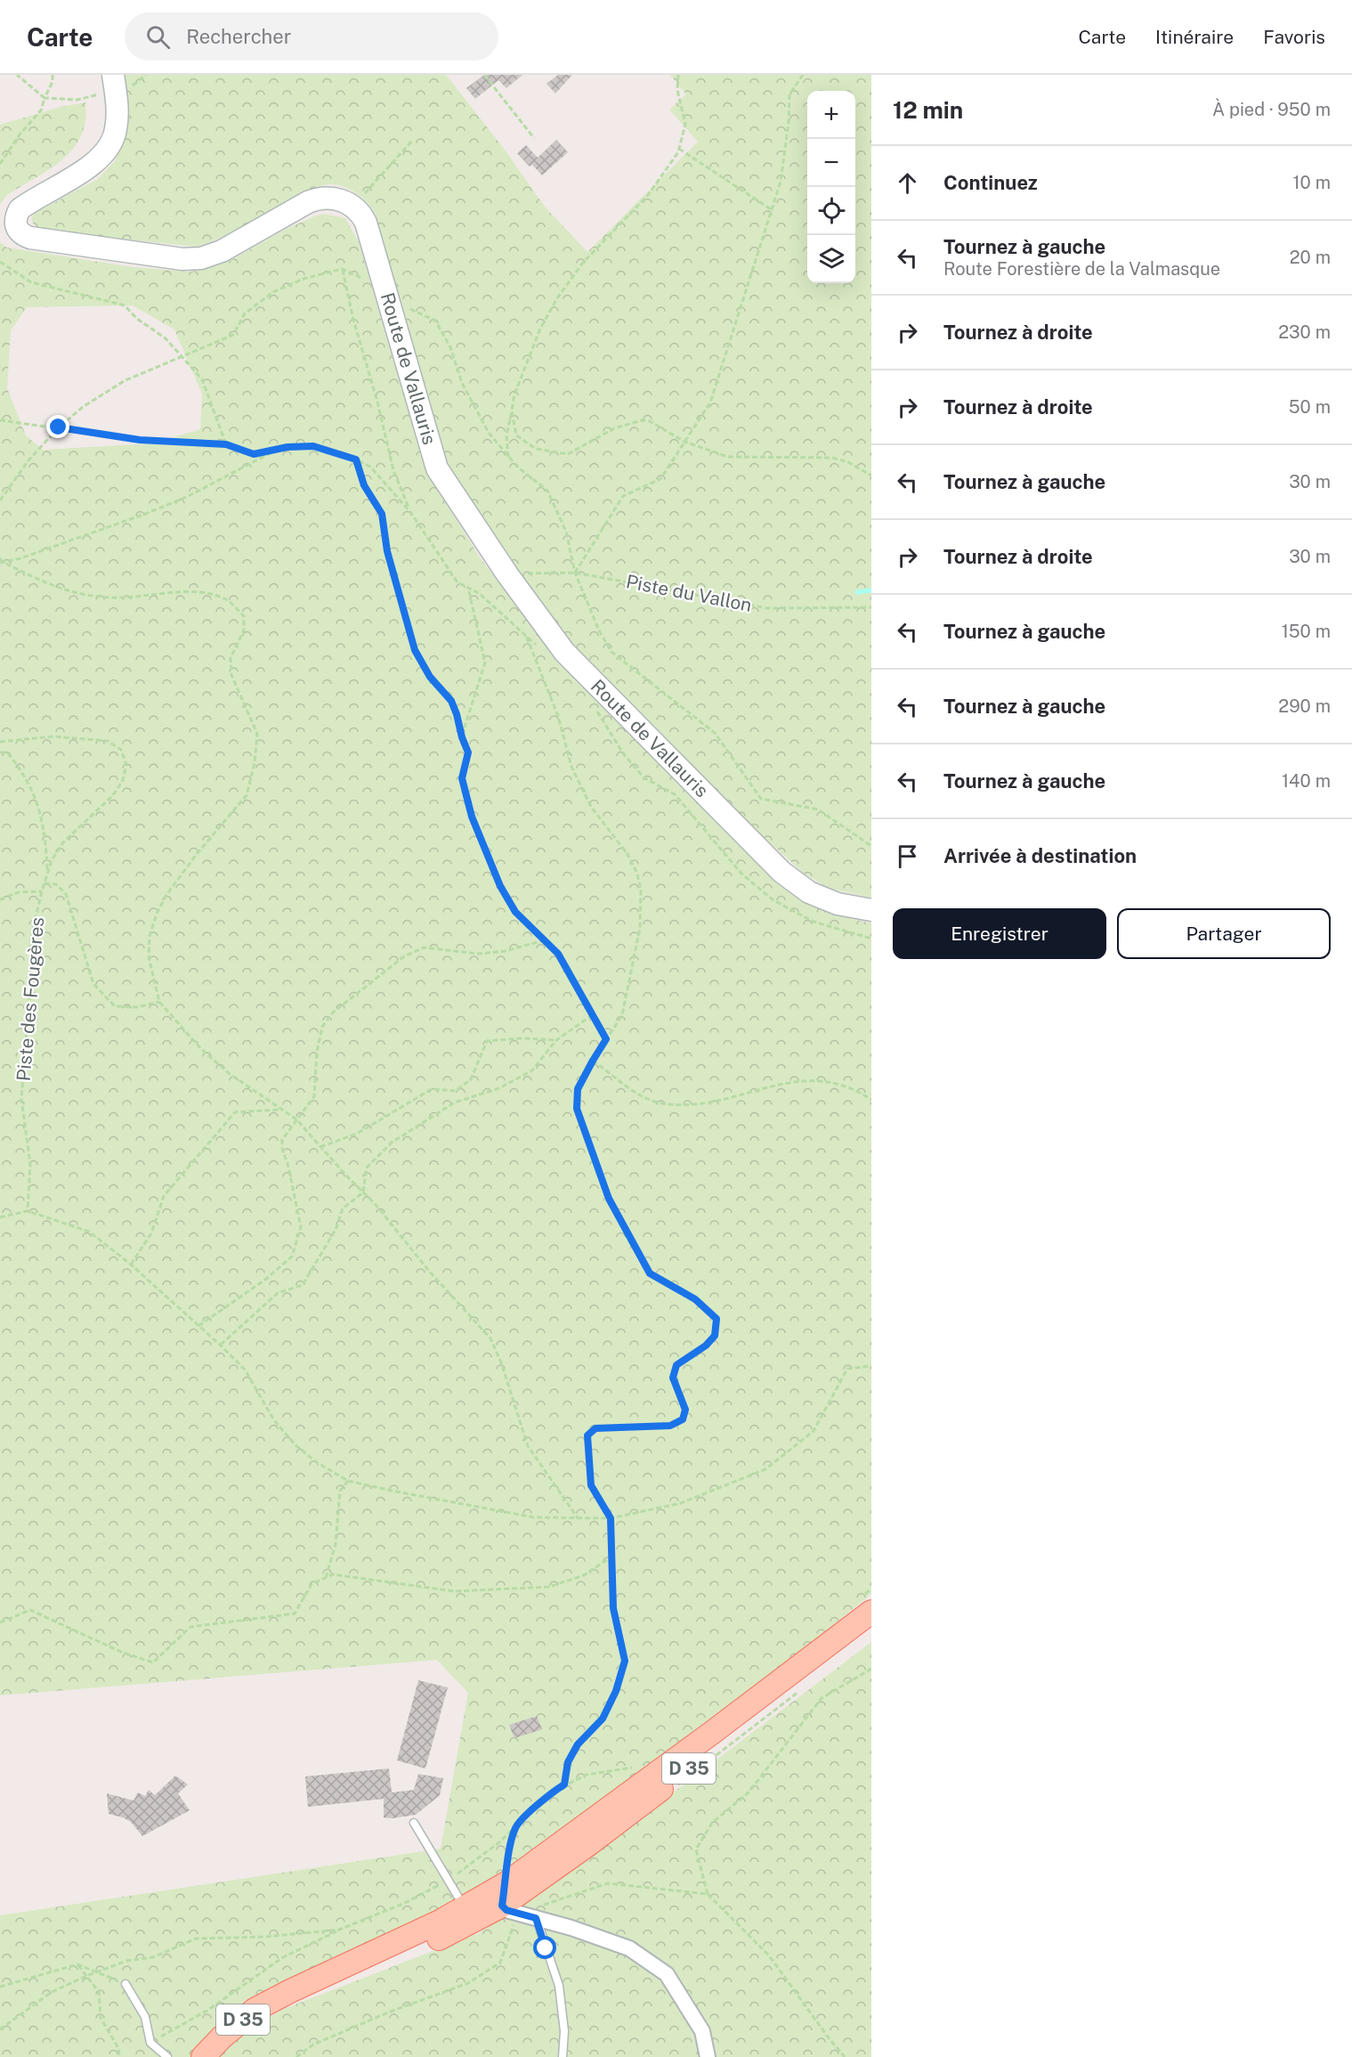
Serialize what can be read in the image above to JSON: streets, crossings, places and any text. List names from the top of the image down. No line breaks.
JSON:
{"streets":{"main road":["Route de Vallauris","D 35"],"path":["Piste du Vallon","Piste des Fougères"]},"crossings":[["Route de Vallauris","Piste du Vallon"]],"page":{"header":"Carte","search":"Rechercher","nav":["Carte","Itinéraire","Favoris"],"heading":["12 min","À pied · 950 m"],"map_buttons":["+","−"],"list":[["Continuez","10 m"],["Tournez à gauche","Route Forestière de la Valmasque","20 m"],["Tournez à droite","230 m"],["Tournez à droite","50 m"],["Tournez à gauche","30 m"],["Tournez à droite","30 m"],["Tournez à gauche","150 m"],["Tournez à gauche","290 m"],["Tournez à gauche","140 m"],"Arrivée à destination"],"buttons":["Enregistrer","Partager"]}}
